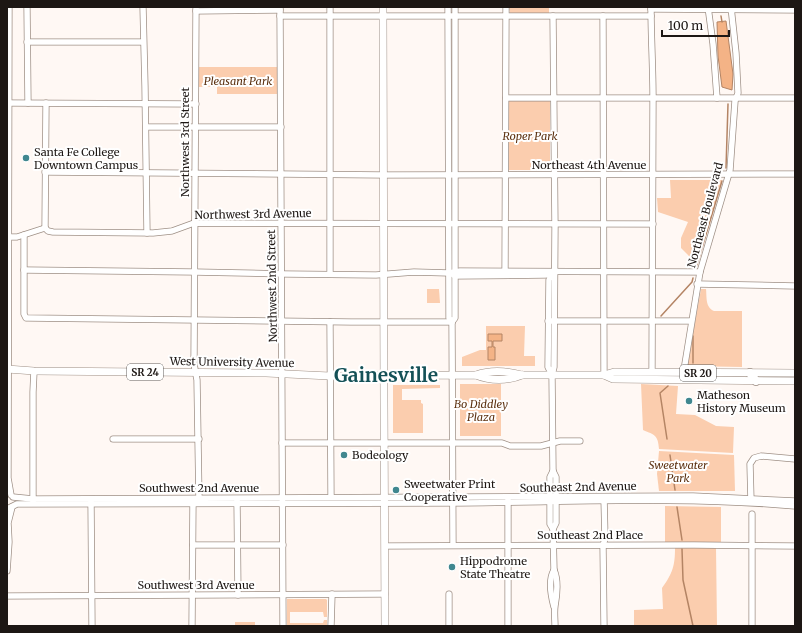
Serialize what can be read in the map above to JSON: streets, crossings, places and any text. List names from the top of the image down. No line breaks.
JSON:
{"streets":{"main road":["West University Avenue","SR 24","SR 20"],"street":["Northwest 3rd Street","Northeast 4th Avenue","Northwest 3rd Avenue","Northeast Boulevard","Northwest 2nd Street","Southeast 2nd Avenue","Southwest 2nd Avenue","Southeast 2nd Place","Southwest 3rd Avenue"]},"crossings":[["Northwest 3rd Street","Northeast 4th Avenue"],["Northwest 3rd Street","Northwest 3rd Avenue"],["Northwest 3rd Street","West University Avenue"],["Northwest 3rd Street","Southwest 2nd Avenue"],["Northwest 3rd Street","Southwest 3rd Avenue"],["Northeast 4th Avenue","Northeast Boulevard"],["Northeast 4th Avenue","Northwest 2nd Street"],["Northwest 3rd Avenue","Northwest 2nd Street"],["Northeast Boulevard","SR 20"],["Northwest 2nd Street","West University Avenue"],["Northwest 2nd Street","Southwest 2nd Avenue"],["Northwest 2nd Street","Southwest 3rd Avenue"],["West University Avenue","SR 20"]],"districts":["Gainesville"],"parks":["Pleasant Park","Roper Park","Bo Diddley Plaza","Sweetwater Park"],"places":["Santa Fe College Downtown Campus","Matheson History Museum","Bodeology","Sweetwater Print Cooperative","Hippodrome State Theatre"],"scale_bar":"100 m"}
